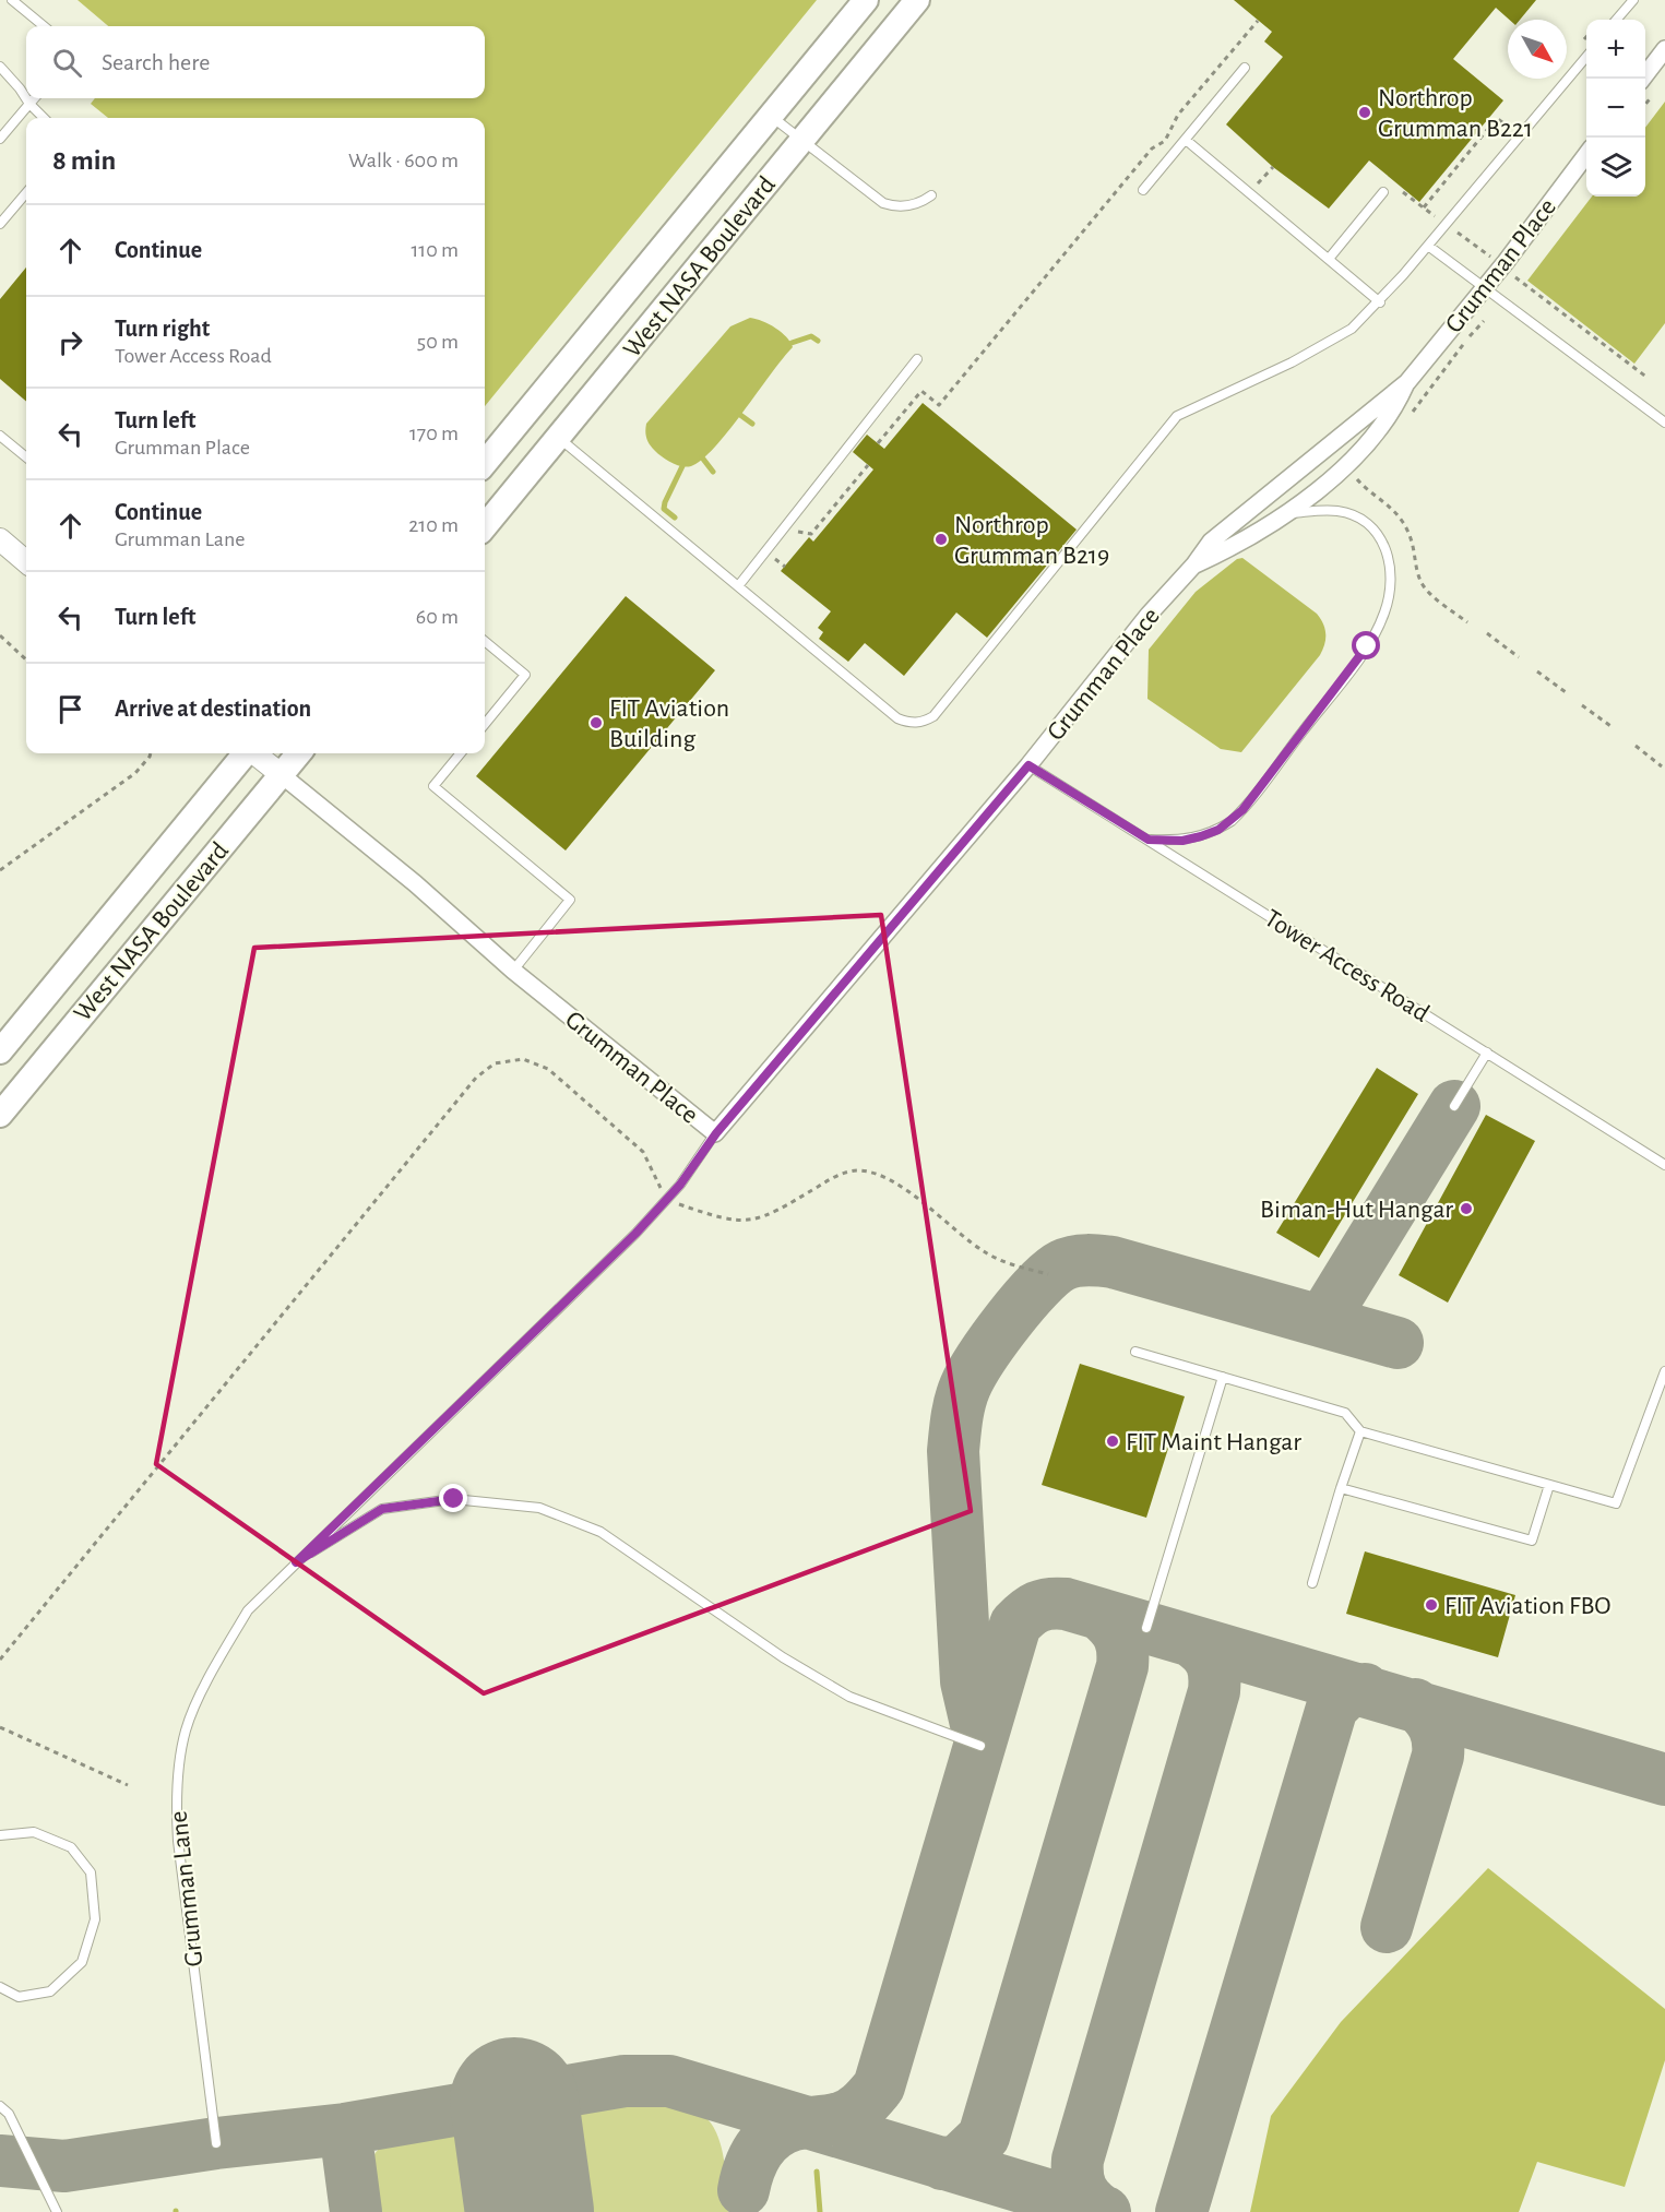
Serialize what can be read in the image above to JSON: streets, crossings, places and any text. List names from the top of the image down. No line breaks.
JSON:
{"streets":{"main road":["West NASA Boulevard"],"street":["Grumman Place"],"lane":["Tower Access Road","Grumman Lane"]},"crossings":[["Grumman Place","West NASA Boulevard"],["Grumman Place","Tower Access Road"],["Grumman Place","Grumman Lane"]],"places":["Northrop Grumman B221","Northrop Grumman B219","FIT Aviation Building","Biman-Hut Hangar","FIT Maint Hangar","FIT Aviation FBO"],"north":"bottom right","page":{"map_buttons":["+","−"],"search":"Search here","heading":["8 min","Walk · 600 m"],"list":[["Continue","110 m"],["Turn right","Tower Access Road","50 m"],["Turn left","Grumman Place","170 m"],["Continue","Grumman Lane","210 m"],["Turn left","60 m"],"Arrive at destination"]}}
